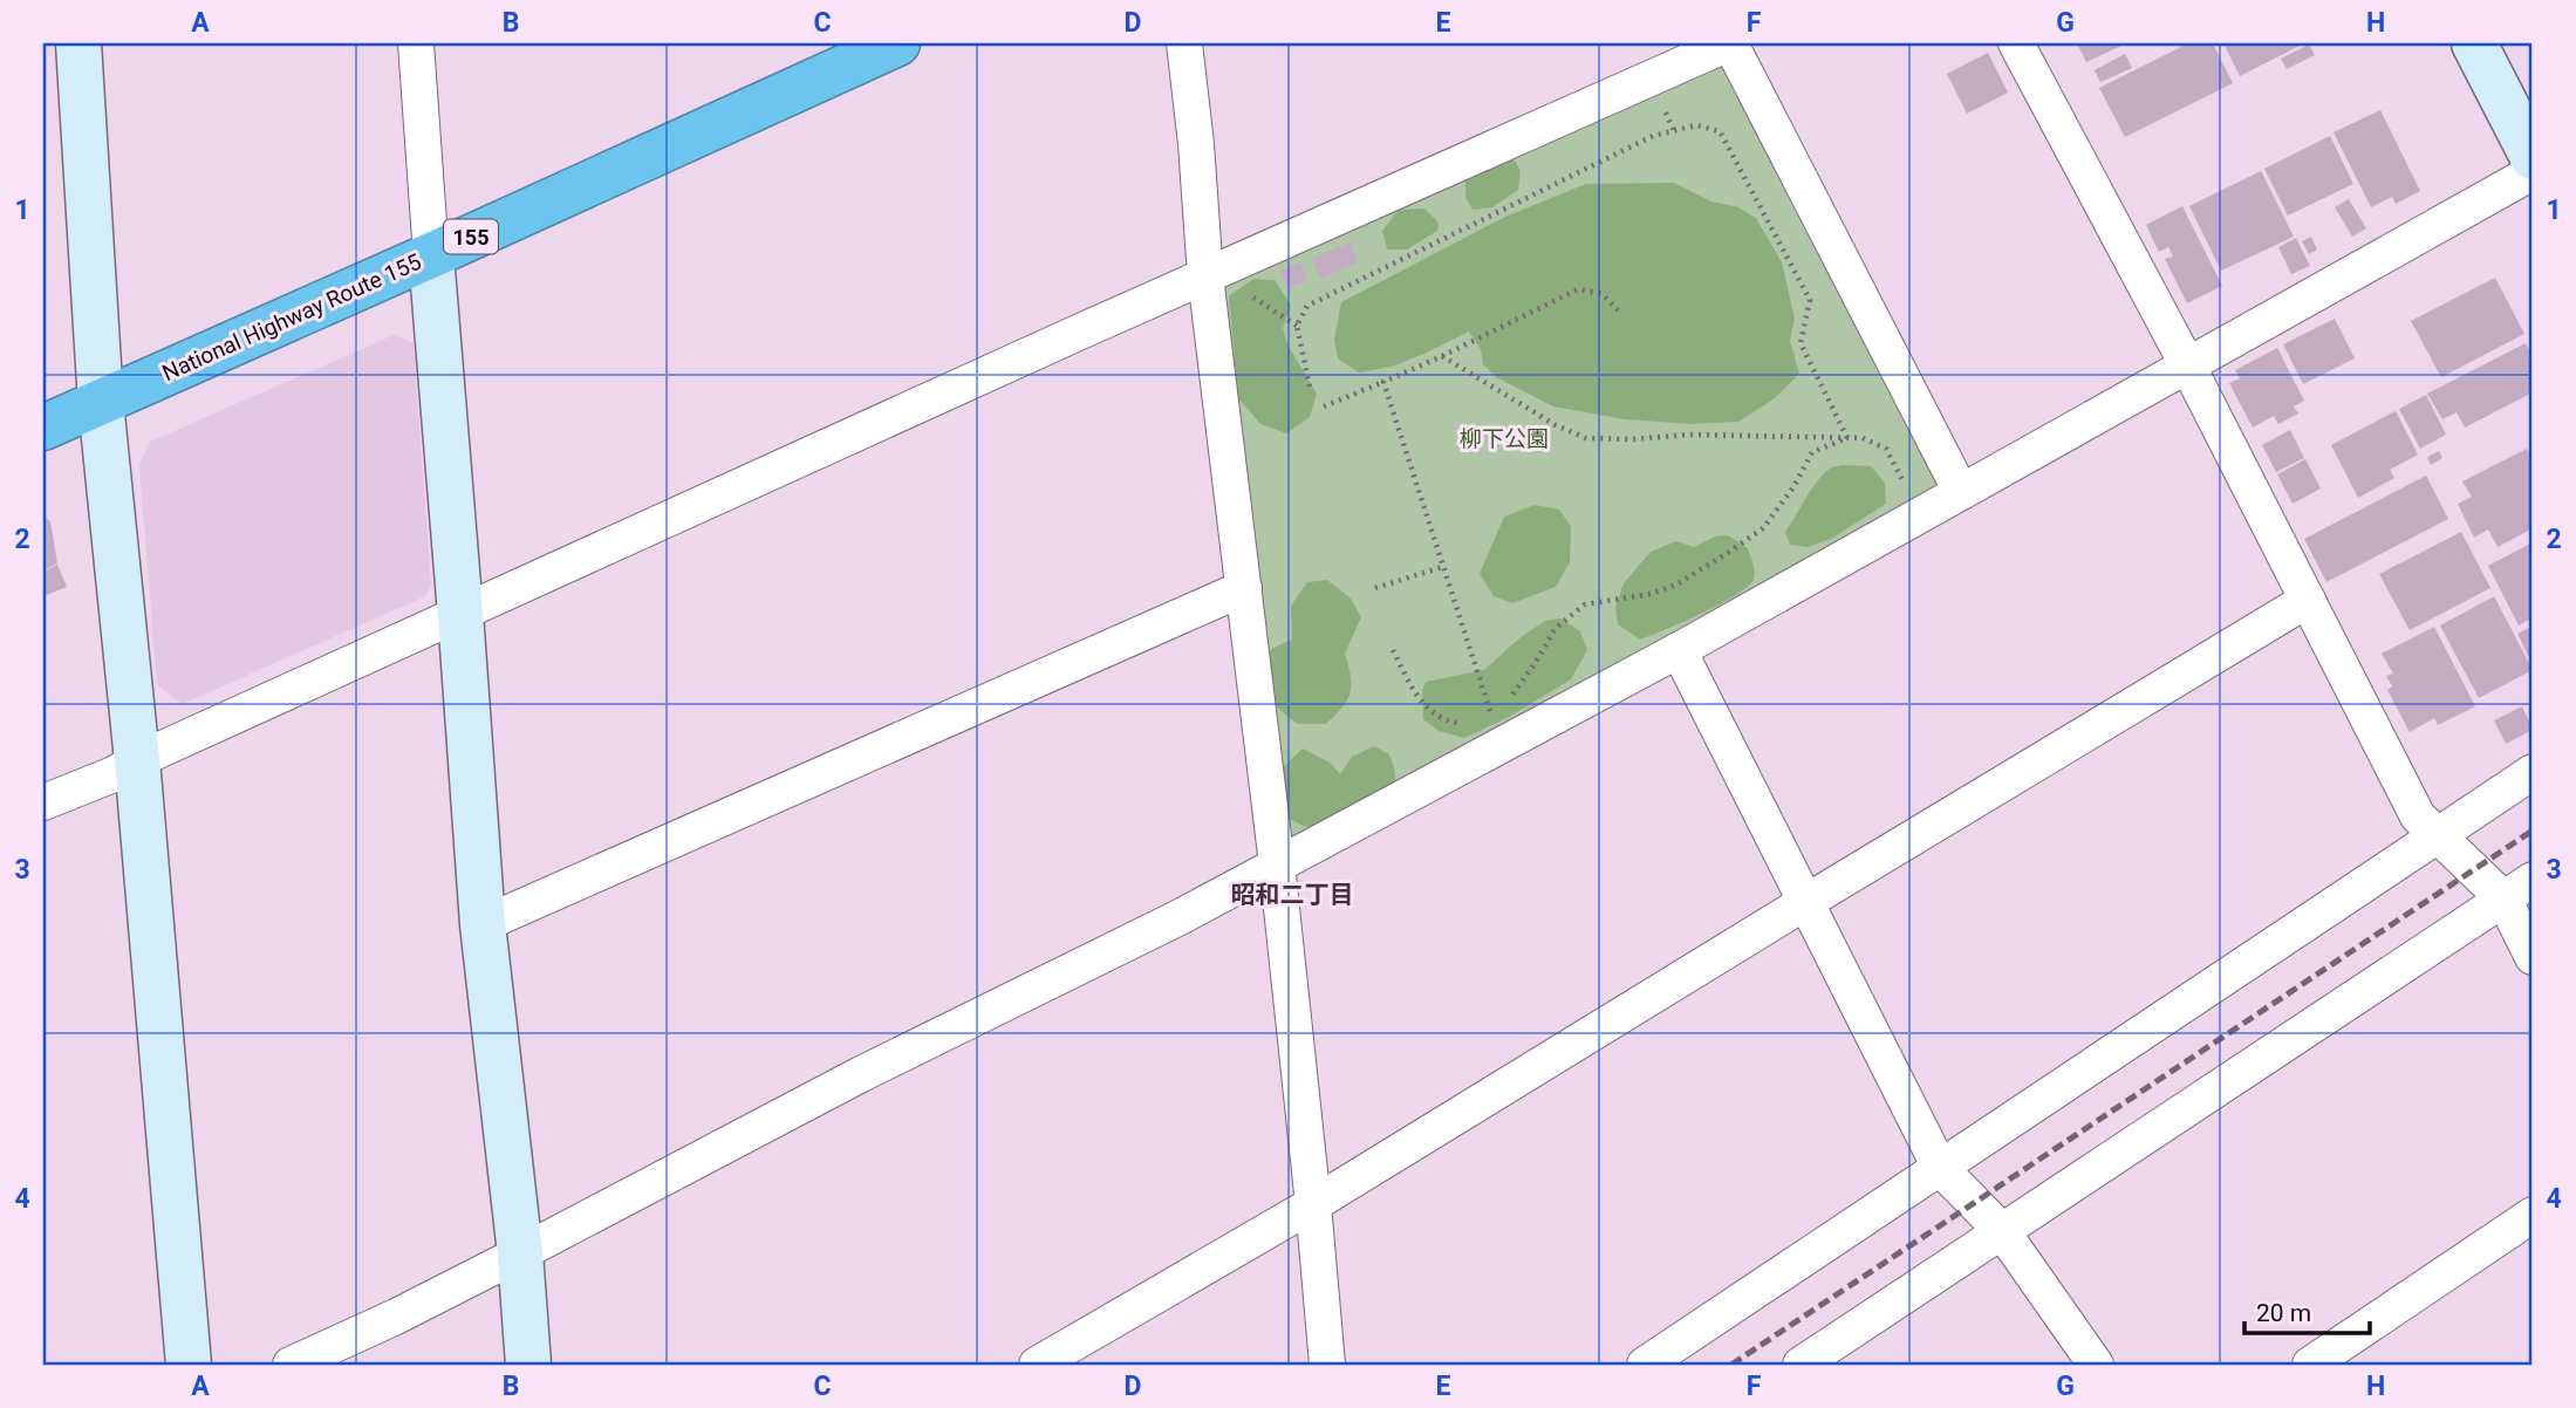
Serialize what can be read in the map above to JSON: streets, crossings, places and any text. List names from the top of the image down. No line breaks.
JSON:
{"streets":{"highway":["155","National Highway Route 155"]},"districts":["昭和二丁目"],"parks":["柳下公園"],"scale_bar":"20 m","grid":{"columns":["A","B","C","D","E","F","G","H"],"rows":["1","2","3","4"]}}
